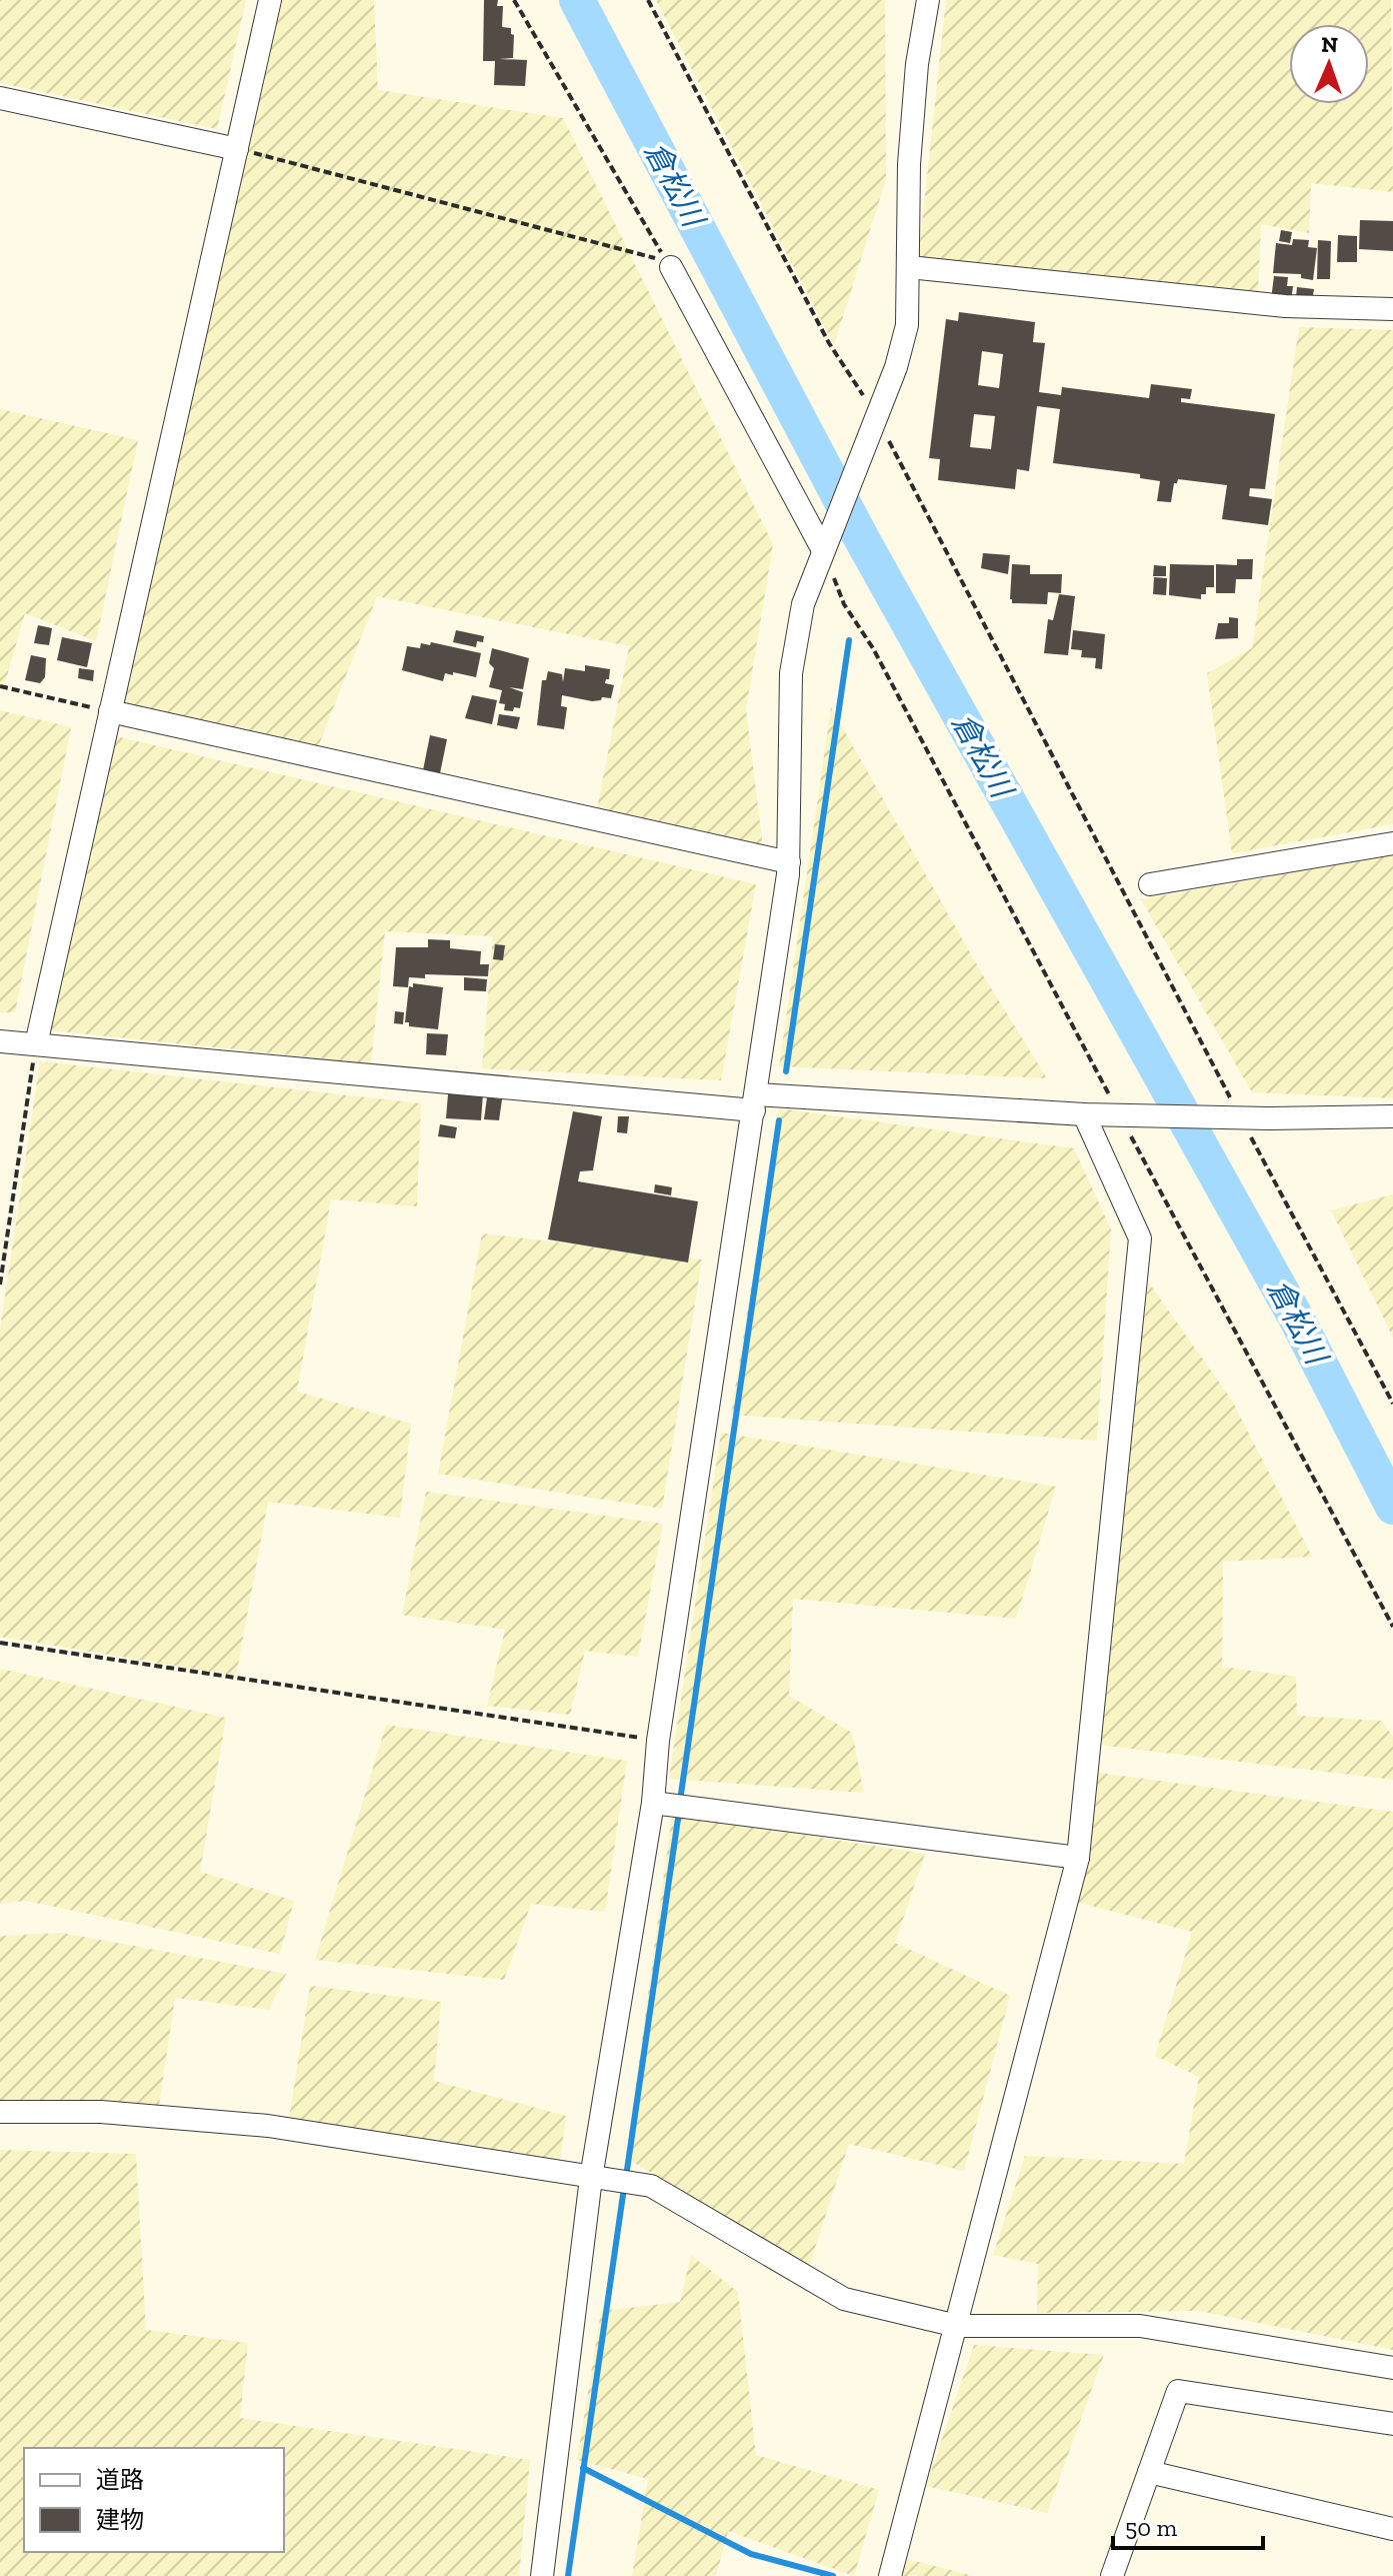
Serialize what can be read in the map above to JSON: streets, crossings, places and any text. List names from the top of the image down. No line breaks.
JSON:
{"water":["倉松川"],"legend":["道路","建物"],"scale_bar":"50 m","north":"top"}
